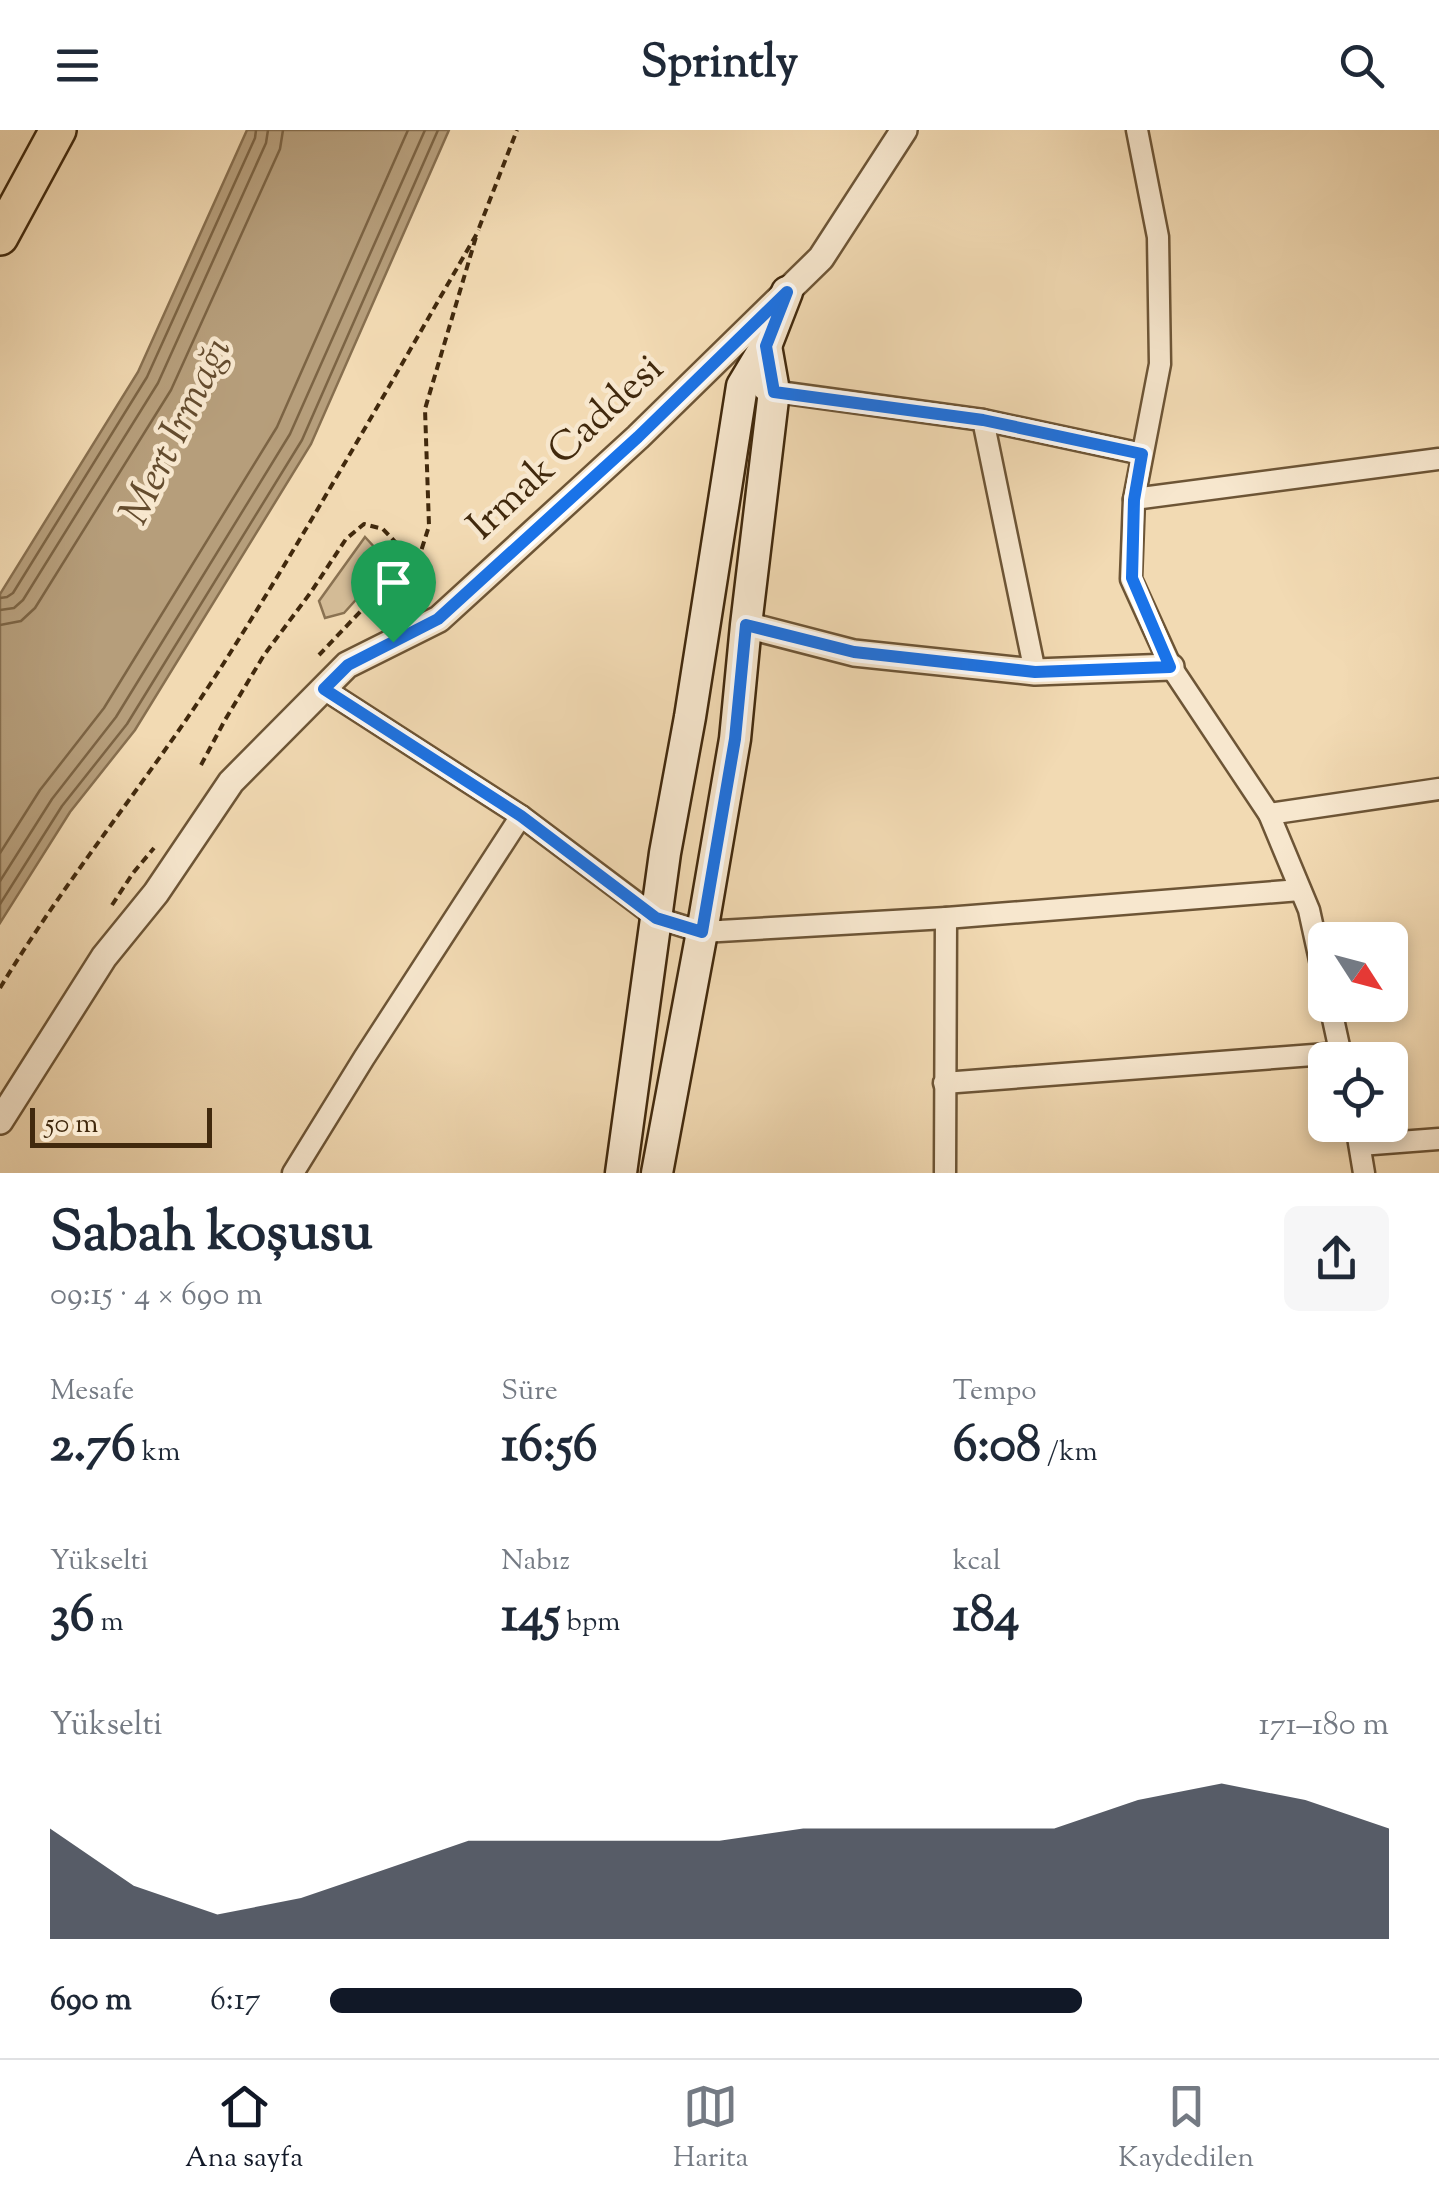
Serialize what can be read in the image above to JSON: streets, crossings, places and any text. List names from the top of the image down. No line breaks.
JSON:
{"streets":{"street":["Irmak Caddesi"]},"water":["Mert Irmağı"],"scale_bar":"50 m","north":"bottom right","page":{"header":"Sprintly","scale":"50 m","heading":["Sabah koşusu","09:15 · 4 × 690 m"],"stats":[["Mesafe","2.76 km"],["Süre","16:56"],["Tempo","6:08 /km"],["Yükselti","36 m"],["Nabız","145 bpm"],["kcal","184"]],"chart":["Yükselti","171–180 m"],"list":[{"name":"690 m","note":"6:17"}],"tabs":["Ana sayfa","Harita","Kaydedilen"]}}
